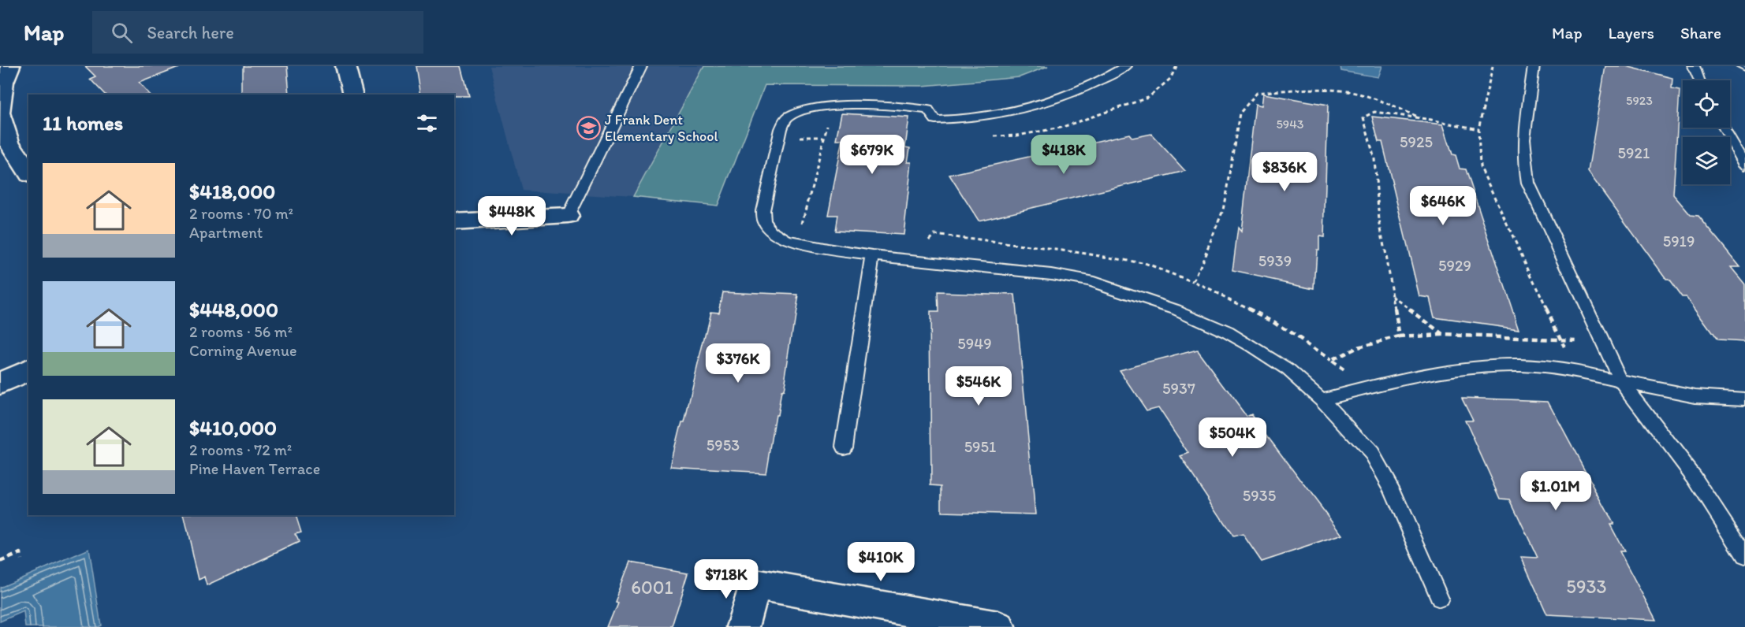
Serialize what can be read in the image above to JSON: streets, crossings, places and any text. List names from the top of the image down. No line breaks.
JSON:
{"places":{"school or university":["J Frank Dent Elementary School"]},"house_numbers":["5923","5943","5925","5921","5919","5939","5929","5949","5937","5953","5951","5935","5933","6001"],"page":{"header":"Map","search":"Search here","nav":["Map","Layers","Share"],"heading":"11 homes","price":["$679K","$418K","$836K","$646K","$448K","$376K","$546K","$504K","$1.01M","$410K","$718K"],"list":[{"name":"$418,000","note":"2 rooms · 70 m² · Apartment"},{"name":"$448,000","note":"2 rooms · 56 m² · Corning Avenue"},{"name":"$410,000","note":"2 rooms · 72 m² · Pine Haven Terrace"}]}}
